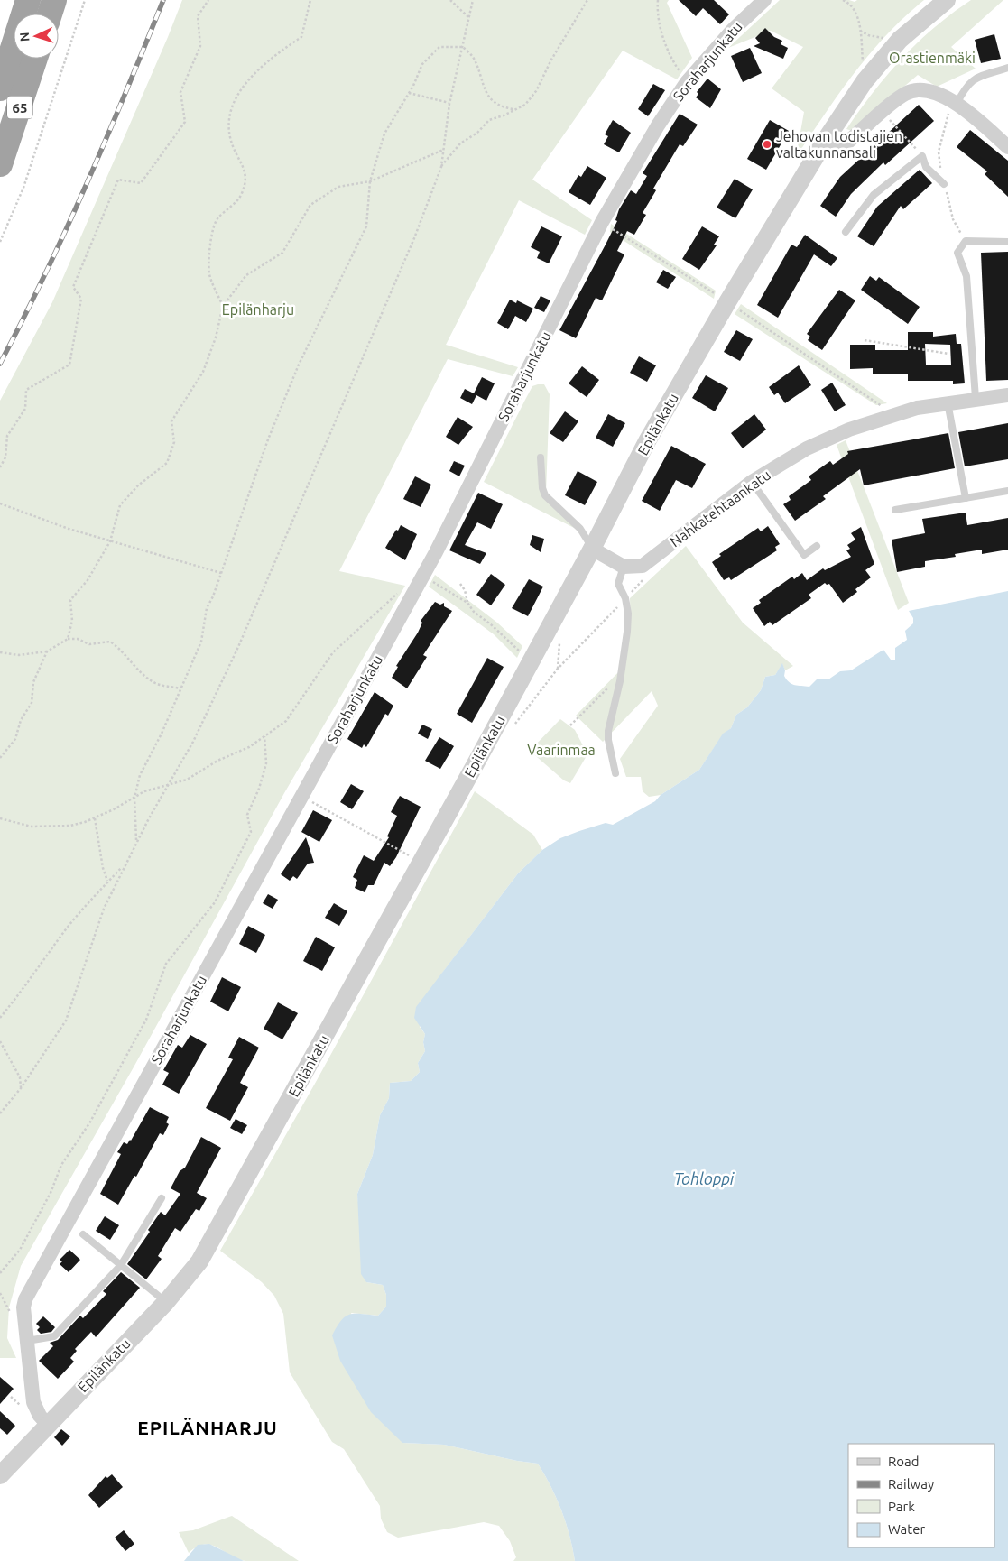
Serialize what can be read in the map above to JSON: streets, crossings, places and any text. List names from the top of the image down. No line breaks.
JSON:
{"streets":{"highway":["65"],"street":["Soraharjunkatu","Epilänkatu","Nahkatehtaankatu"]},"crossings":[["Soraharjunkatu","Epilänkatu"]],"districts":["EPILÄNHARJU"],"water":["Tohloppi"],"parks":["Orastienmäki","Epilänharju","Vaarinmaa"],"places":["Jehovan todistajien valtakunnansali"],"legend":["Road","Railway","Park","Water"],"north":"left"}
